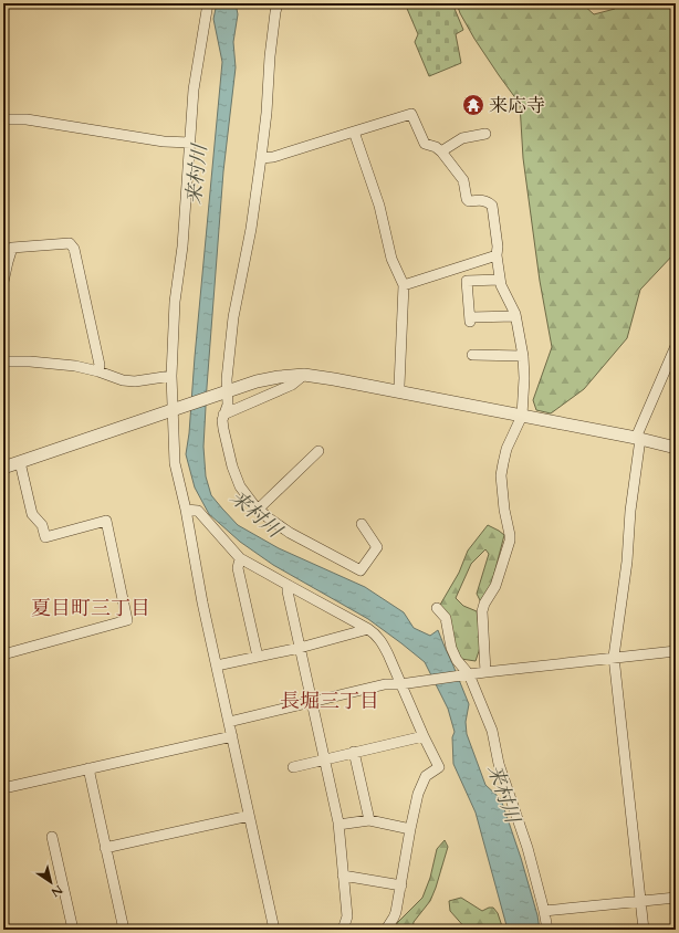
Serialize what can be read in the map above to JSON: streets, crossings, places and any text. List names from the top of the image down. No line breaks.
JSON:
{"districts":["夏目町三丁目","長堀三丁目"],"water":["来村川"],"places":{"temple":["来応寺"]},"north":"bottom right"}
